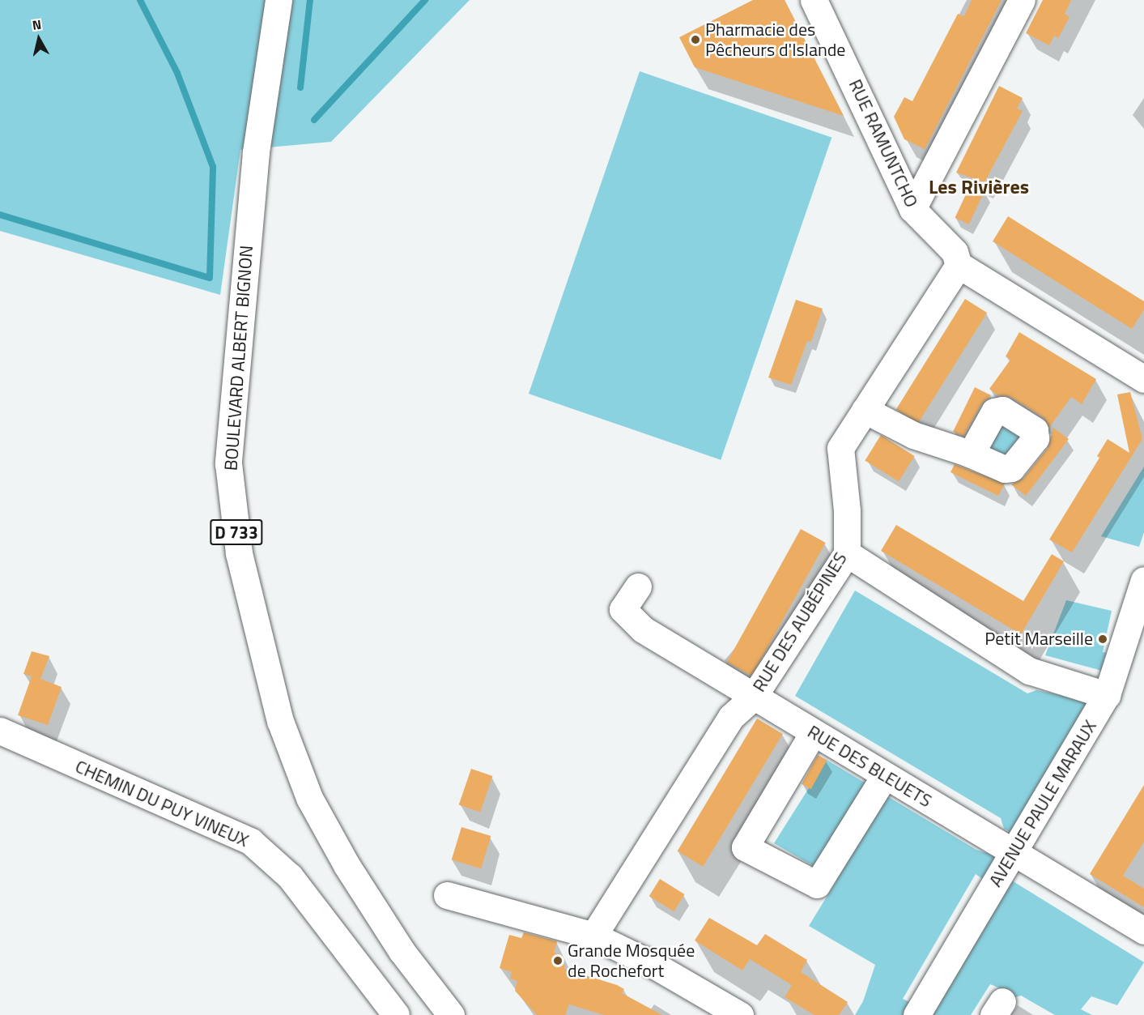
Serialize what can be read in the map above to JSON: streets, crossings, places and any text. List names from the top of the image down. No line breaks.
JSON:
{"streets":{"street":["RUE RAMUNTCHO","BOULEVARD ALBERT BIGNON","D 733","RUE DES AUBÉPINES","RUE DES BLEUETS","CHEMIN DU PUY VINEUX","AVENUE PAULE MARAUX"]},"crossings":[["RUE RAMUNTCHO","RUE DES AUBÉPINES"],["RUE DES AUBÉPINES","RUE DES BLEUETS"],["RUE DES BLEUETS","AVENUE PAULE MARAUX"]],"districts":["Les Rivières"],"places":["Pharmacie des Pêcheurs d'Islande","Petit Marseille","Grande Mosquée de Rochefort"],"north":"top"}
